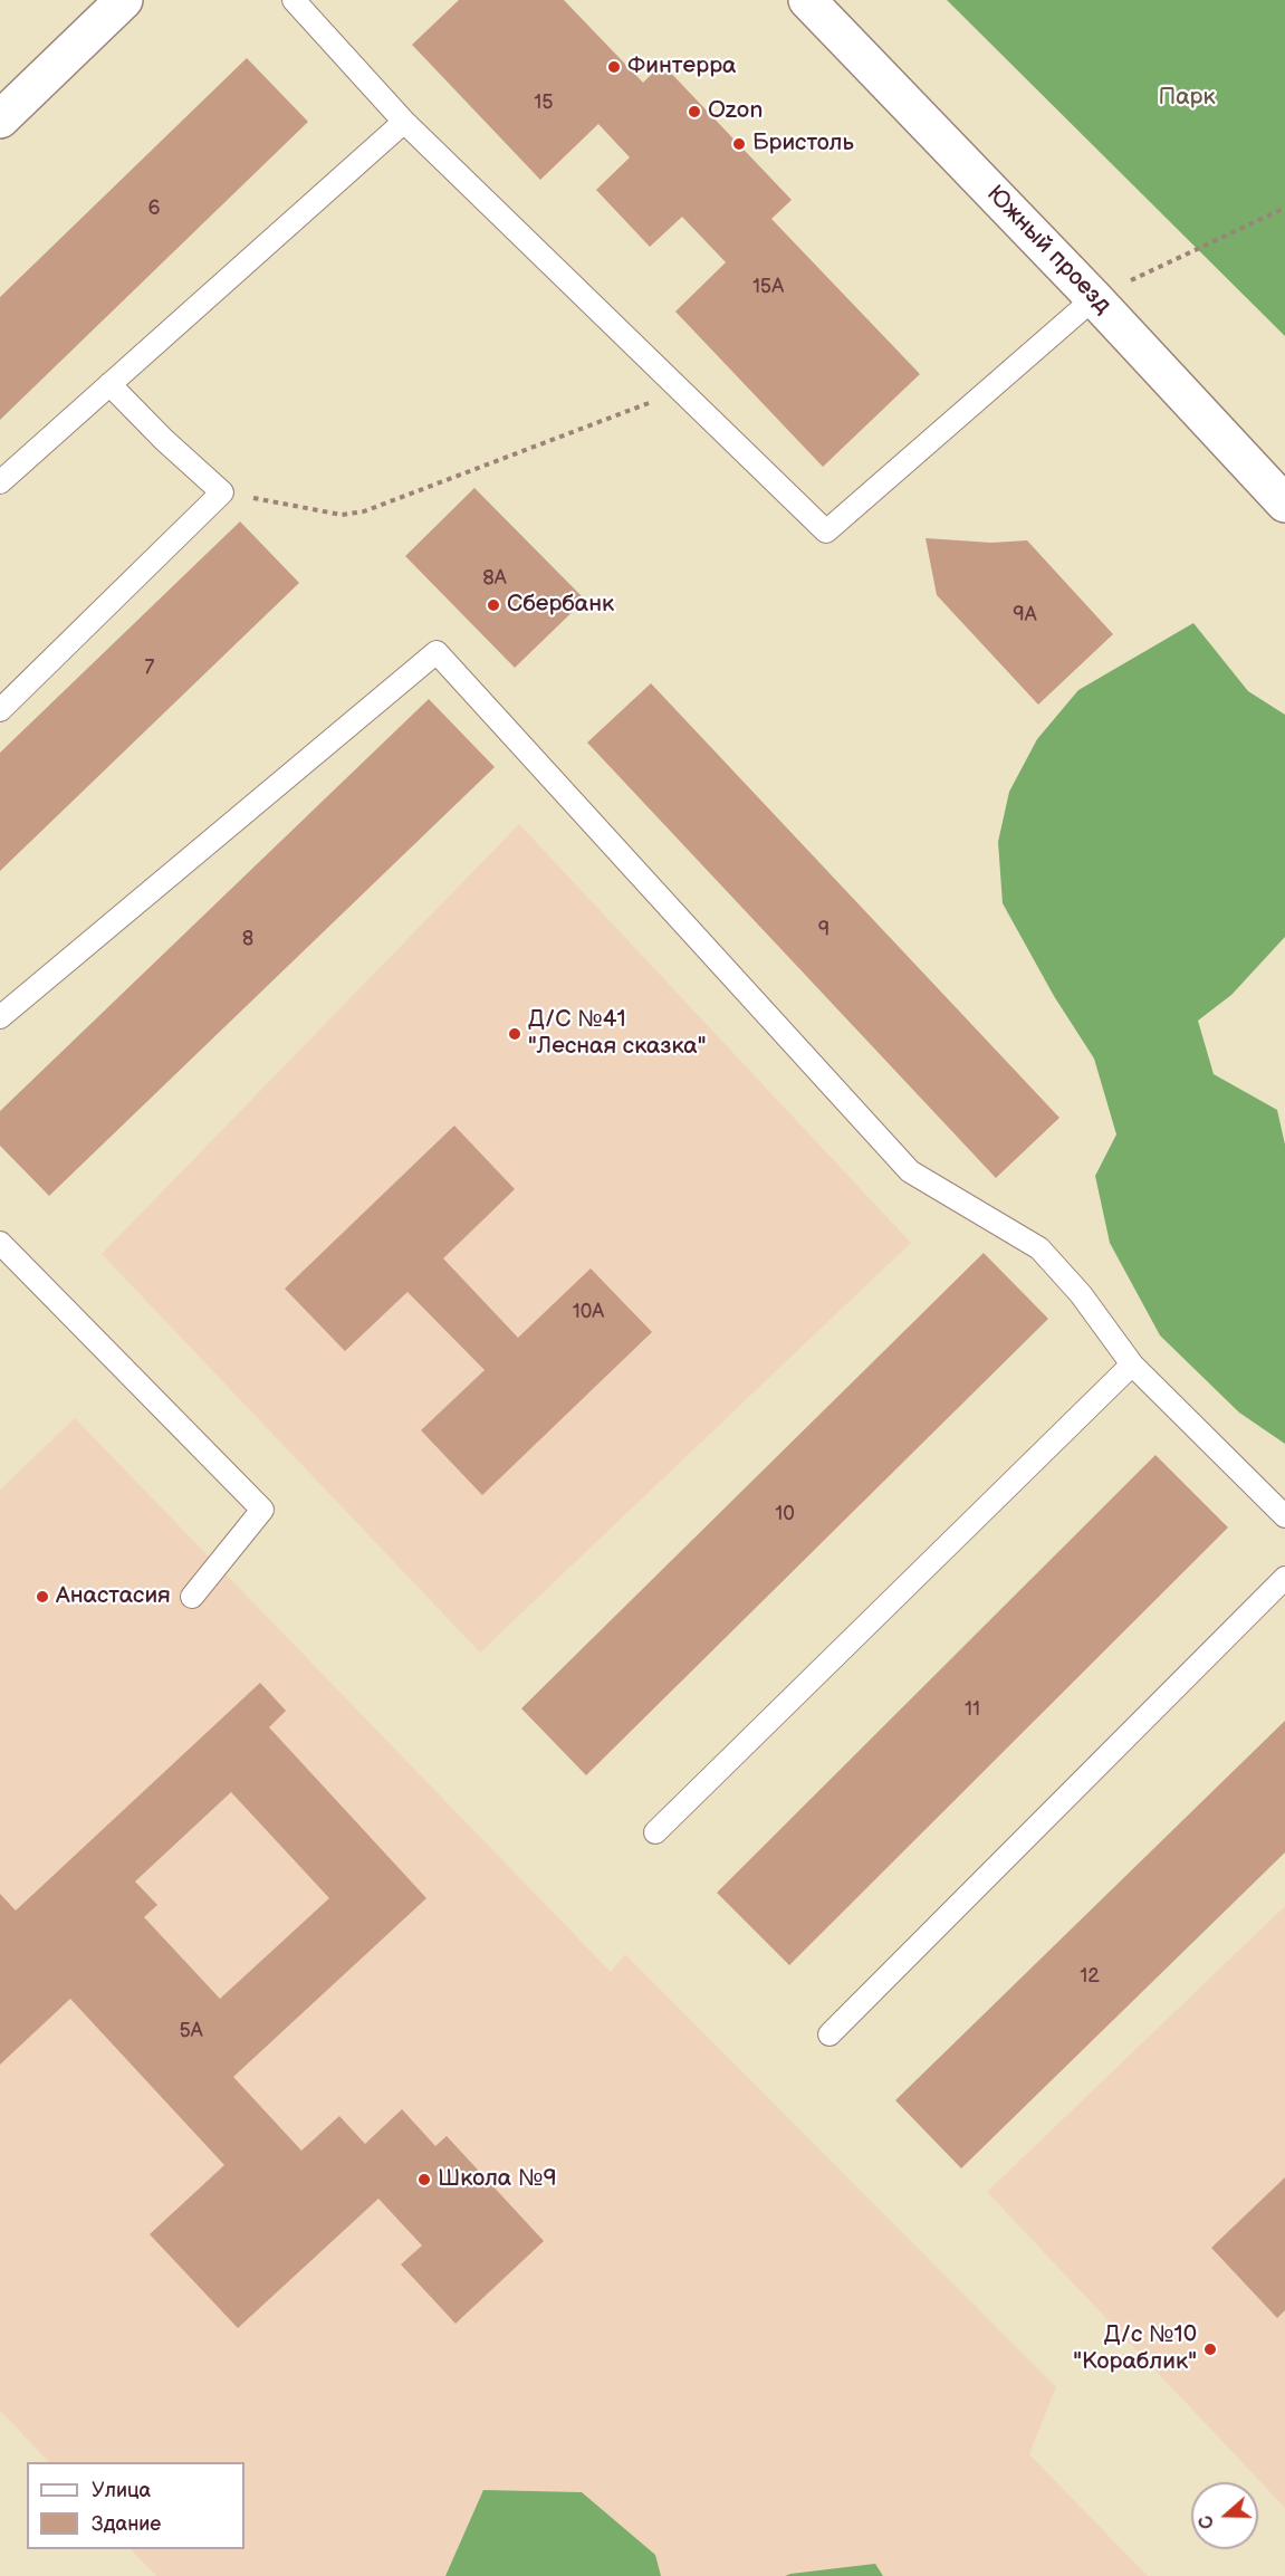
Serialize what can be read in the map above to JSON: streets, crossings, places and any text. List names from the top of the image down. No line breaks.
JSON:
{"streets":{"street":["Южный проезд"]},"parks":["Парк"],"places":["Финтерра","Ozon","Бристоль","Сбербанк","Д/С №41 \"Лесная сказка\"","Анастасия","Школа №9","Д/с №10 \"Кораблик\""],"house_numbers":["15","6","15А","8А","9А","7","9","8","10А","10","11","12","5А"],"legend":["Улица","Здание"],"north":"left"}
